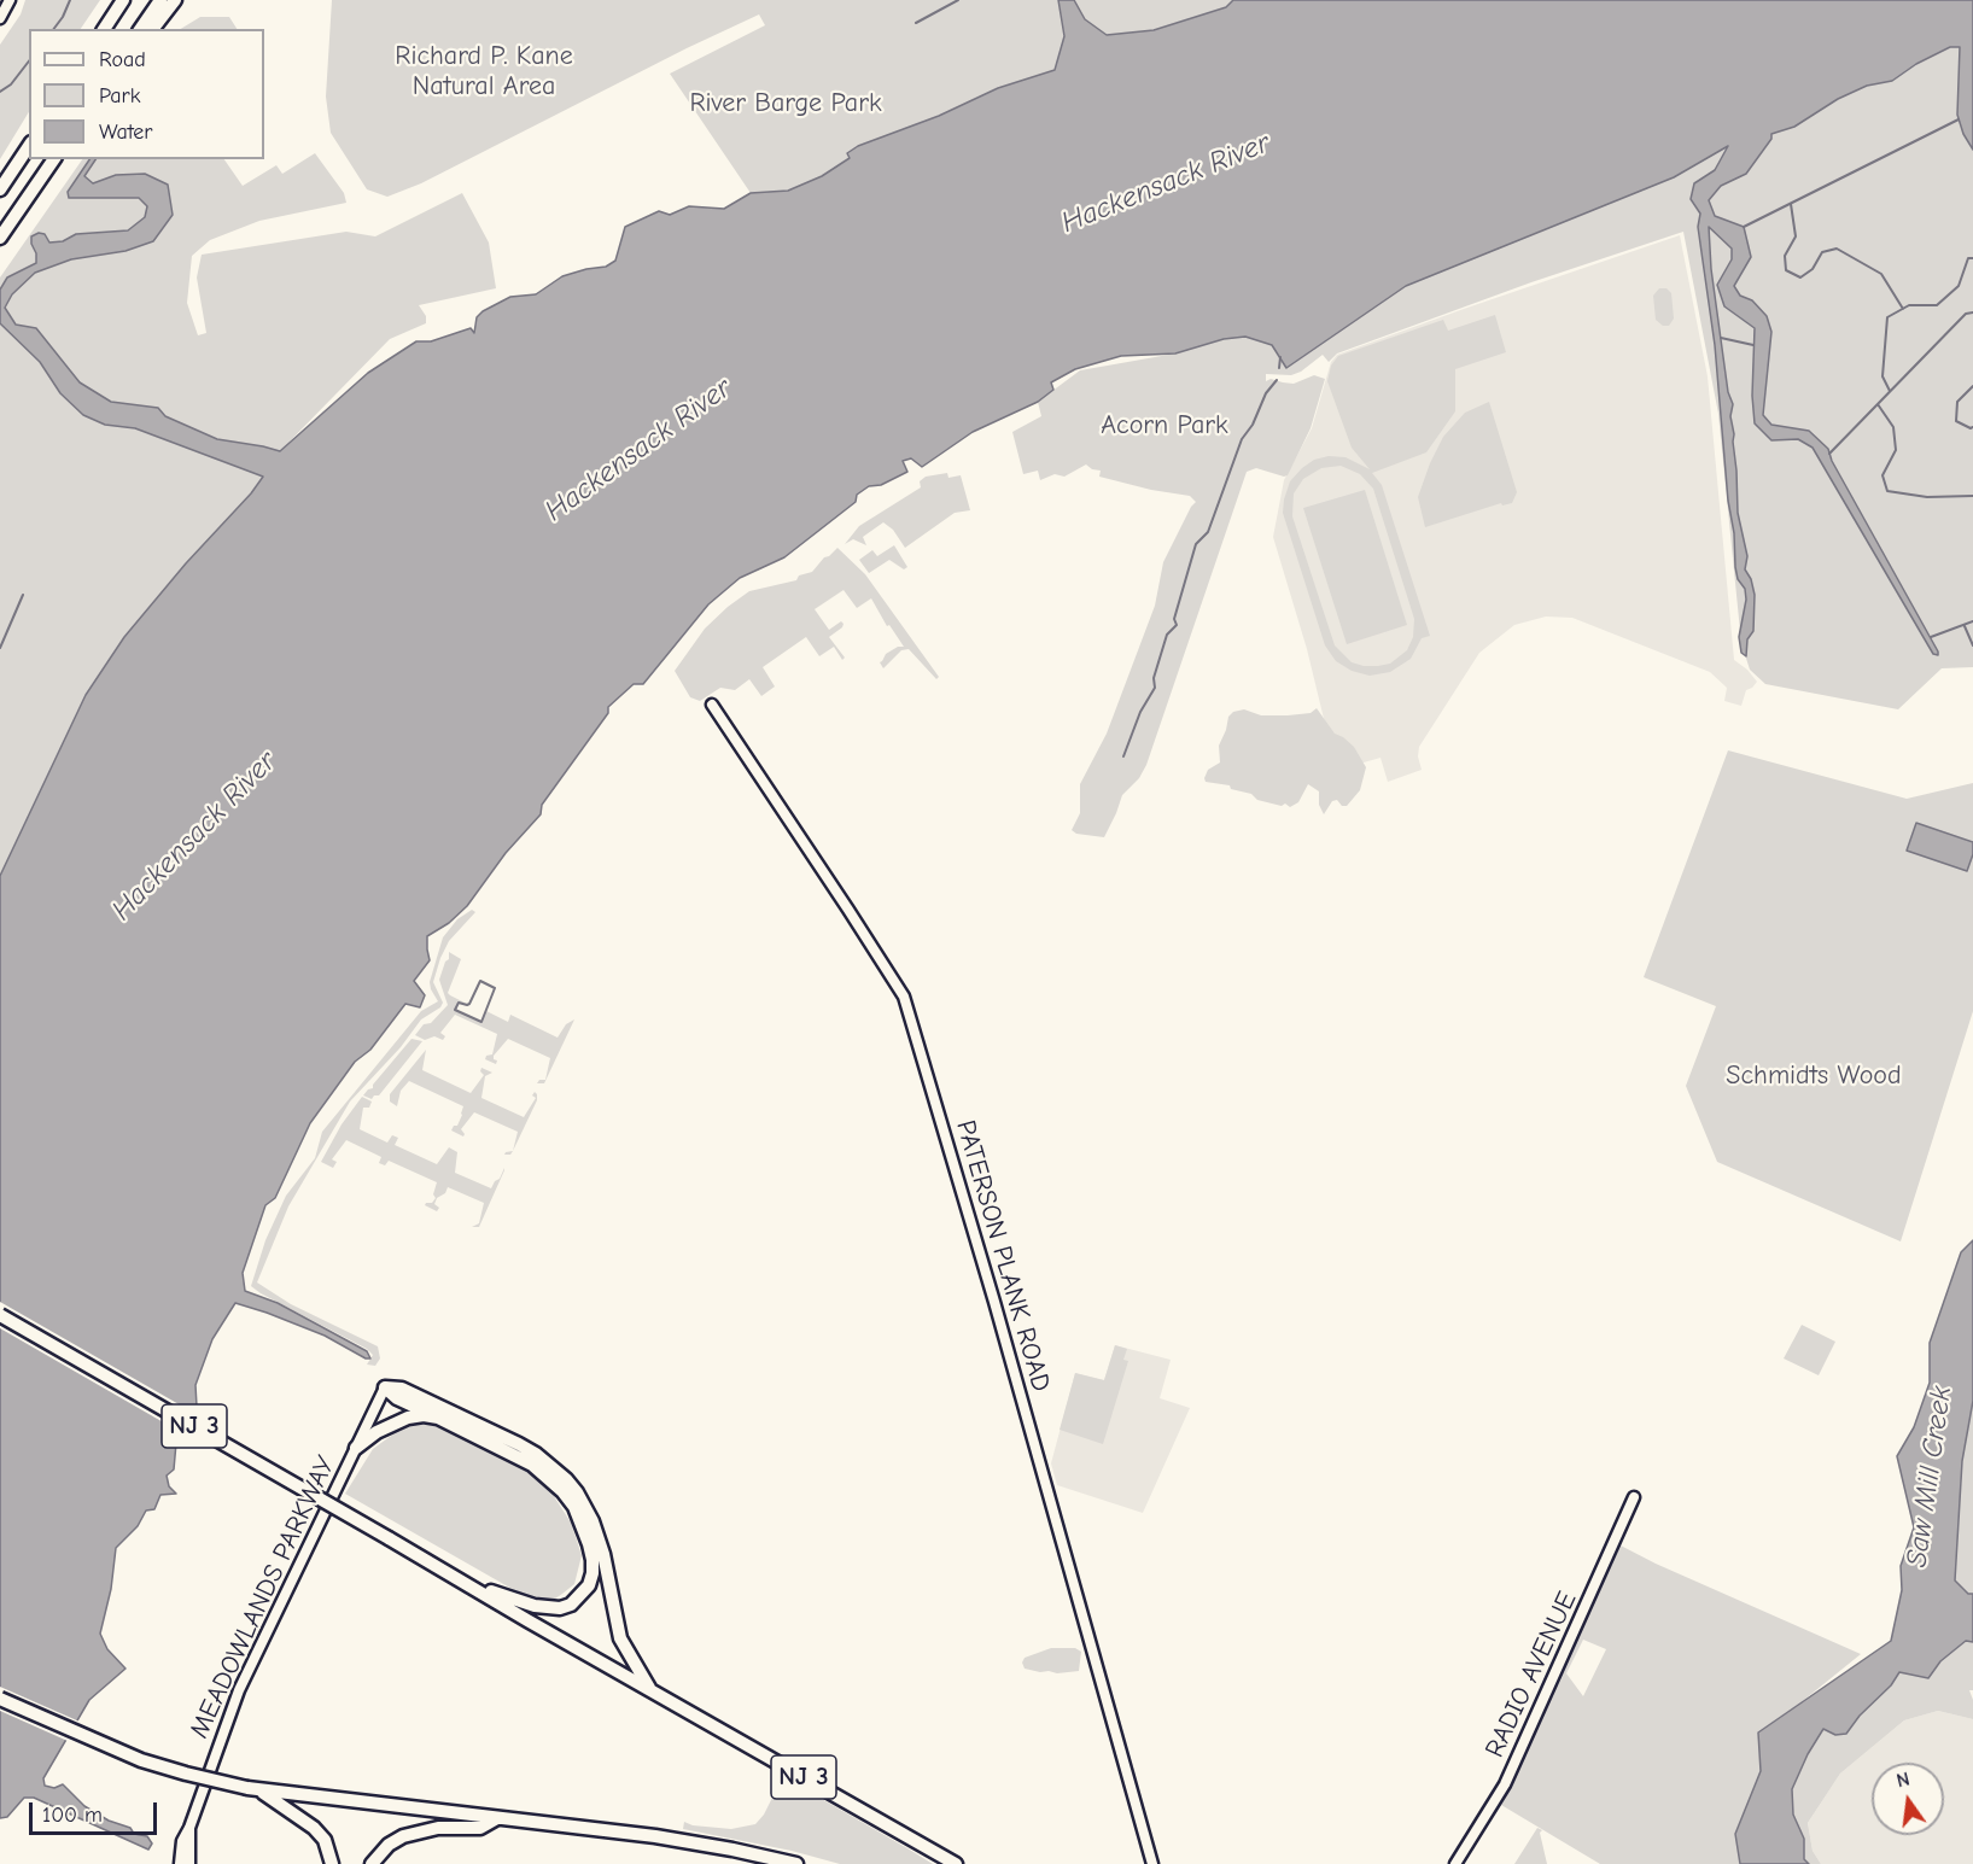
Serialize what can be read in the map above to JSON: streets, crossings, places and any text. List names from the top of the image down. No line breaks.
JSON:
{"streets":{"highway":["NJ 3"],"street":["PATERSON PLANK ROAD","MEADOWLANDS PARKWAY","RADIO AVENUE"]},"water":["Hackensack River","Saw Mill Creek"],"parks":["Richard P. Kane Natural Area","River Barge Park","Acorn Park","Schmidts Wood"],"legend":["Road","Park","Water"],"scale_bar":"100 m","north":"top"}
